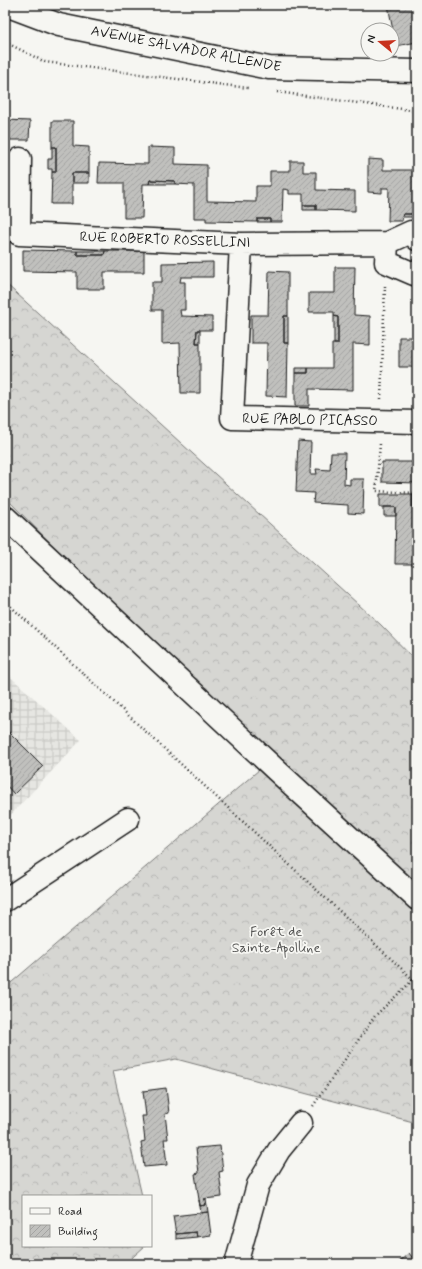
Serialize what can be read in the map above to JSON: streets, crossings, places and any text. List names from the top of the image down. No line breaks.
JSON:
{"streets":{"street":["AVENUE SALVADOR ALLENDE","RUE ROBERTO ROSSELLINI","RUE PABLO PICASSO"]},"crossings":[["RUE ROBERTO ROSSELLINI","RUE PABLO PICASSO"]],"parks":["Forêt de Sainte-Apolline"],"legend":["Road","Building"],"north":"left"}
